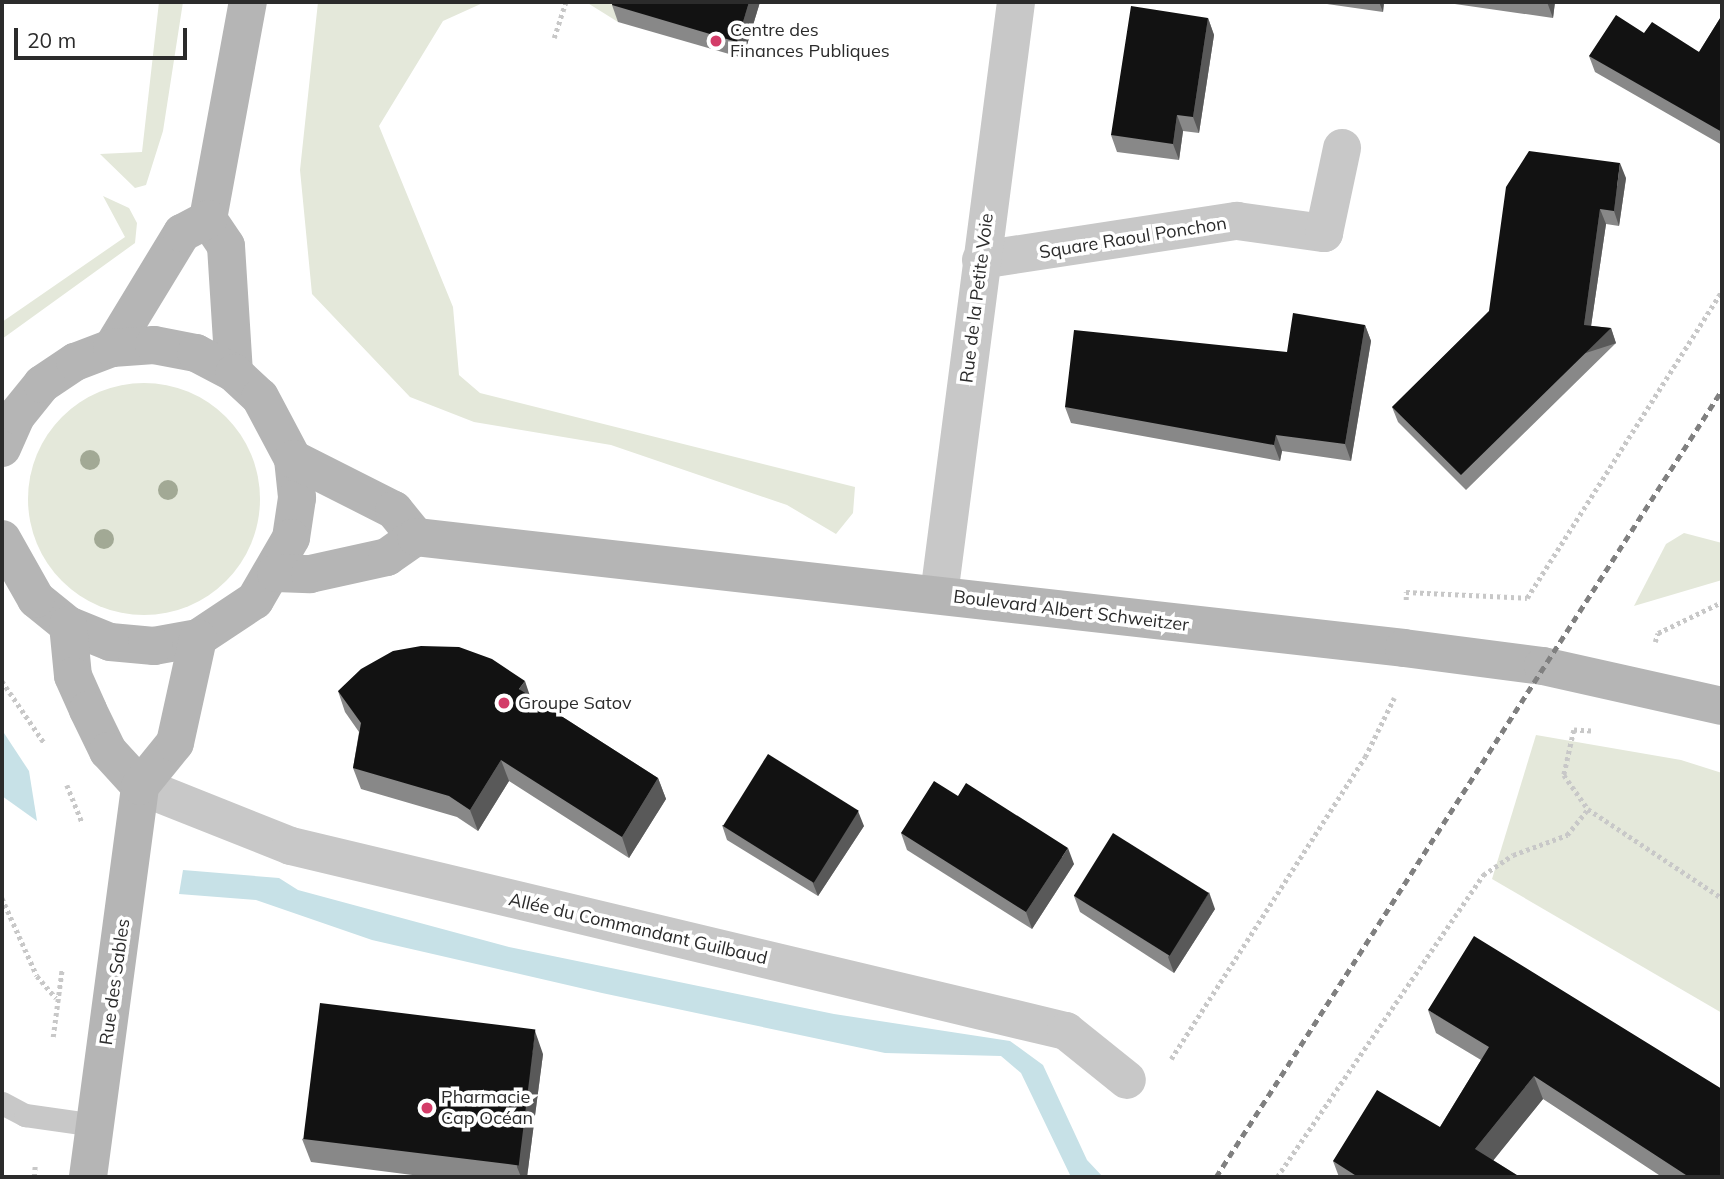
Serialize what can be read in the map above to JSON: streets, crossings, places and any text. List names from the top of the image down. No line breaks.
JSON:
{"streets":{"main road":["Boulevard Albert Schweitzer","Rue des Sables"],"street":["Square Raoul Ponchon","Rue de la Petite Voie","Allée du Commandant Guilbaud"]},"crossings":[["Square Raoul Ponchon","Rue de la Petite Voie"],["Rue de la Petite Voie","Boulevard Albert Schweitzer"],["Allée du Commandant Guilbaud","Rue des Sables"]],"places":["Centre des Finances Publiques","Groupe Satov","Pharmacie Cap Océan"],"scale_bar":"20 m"}
